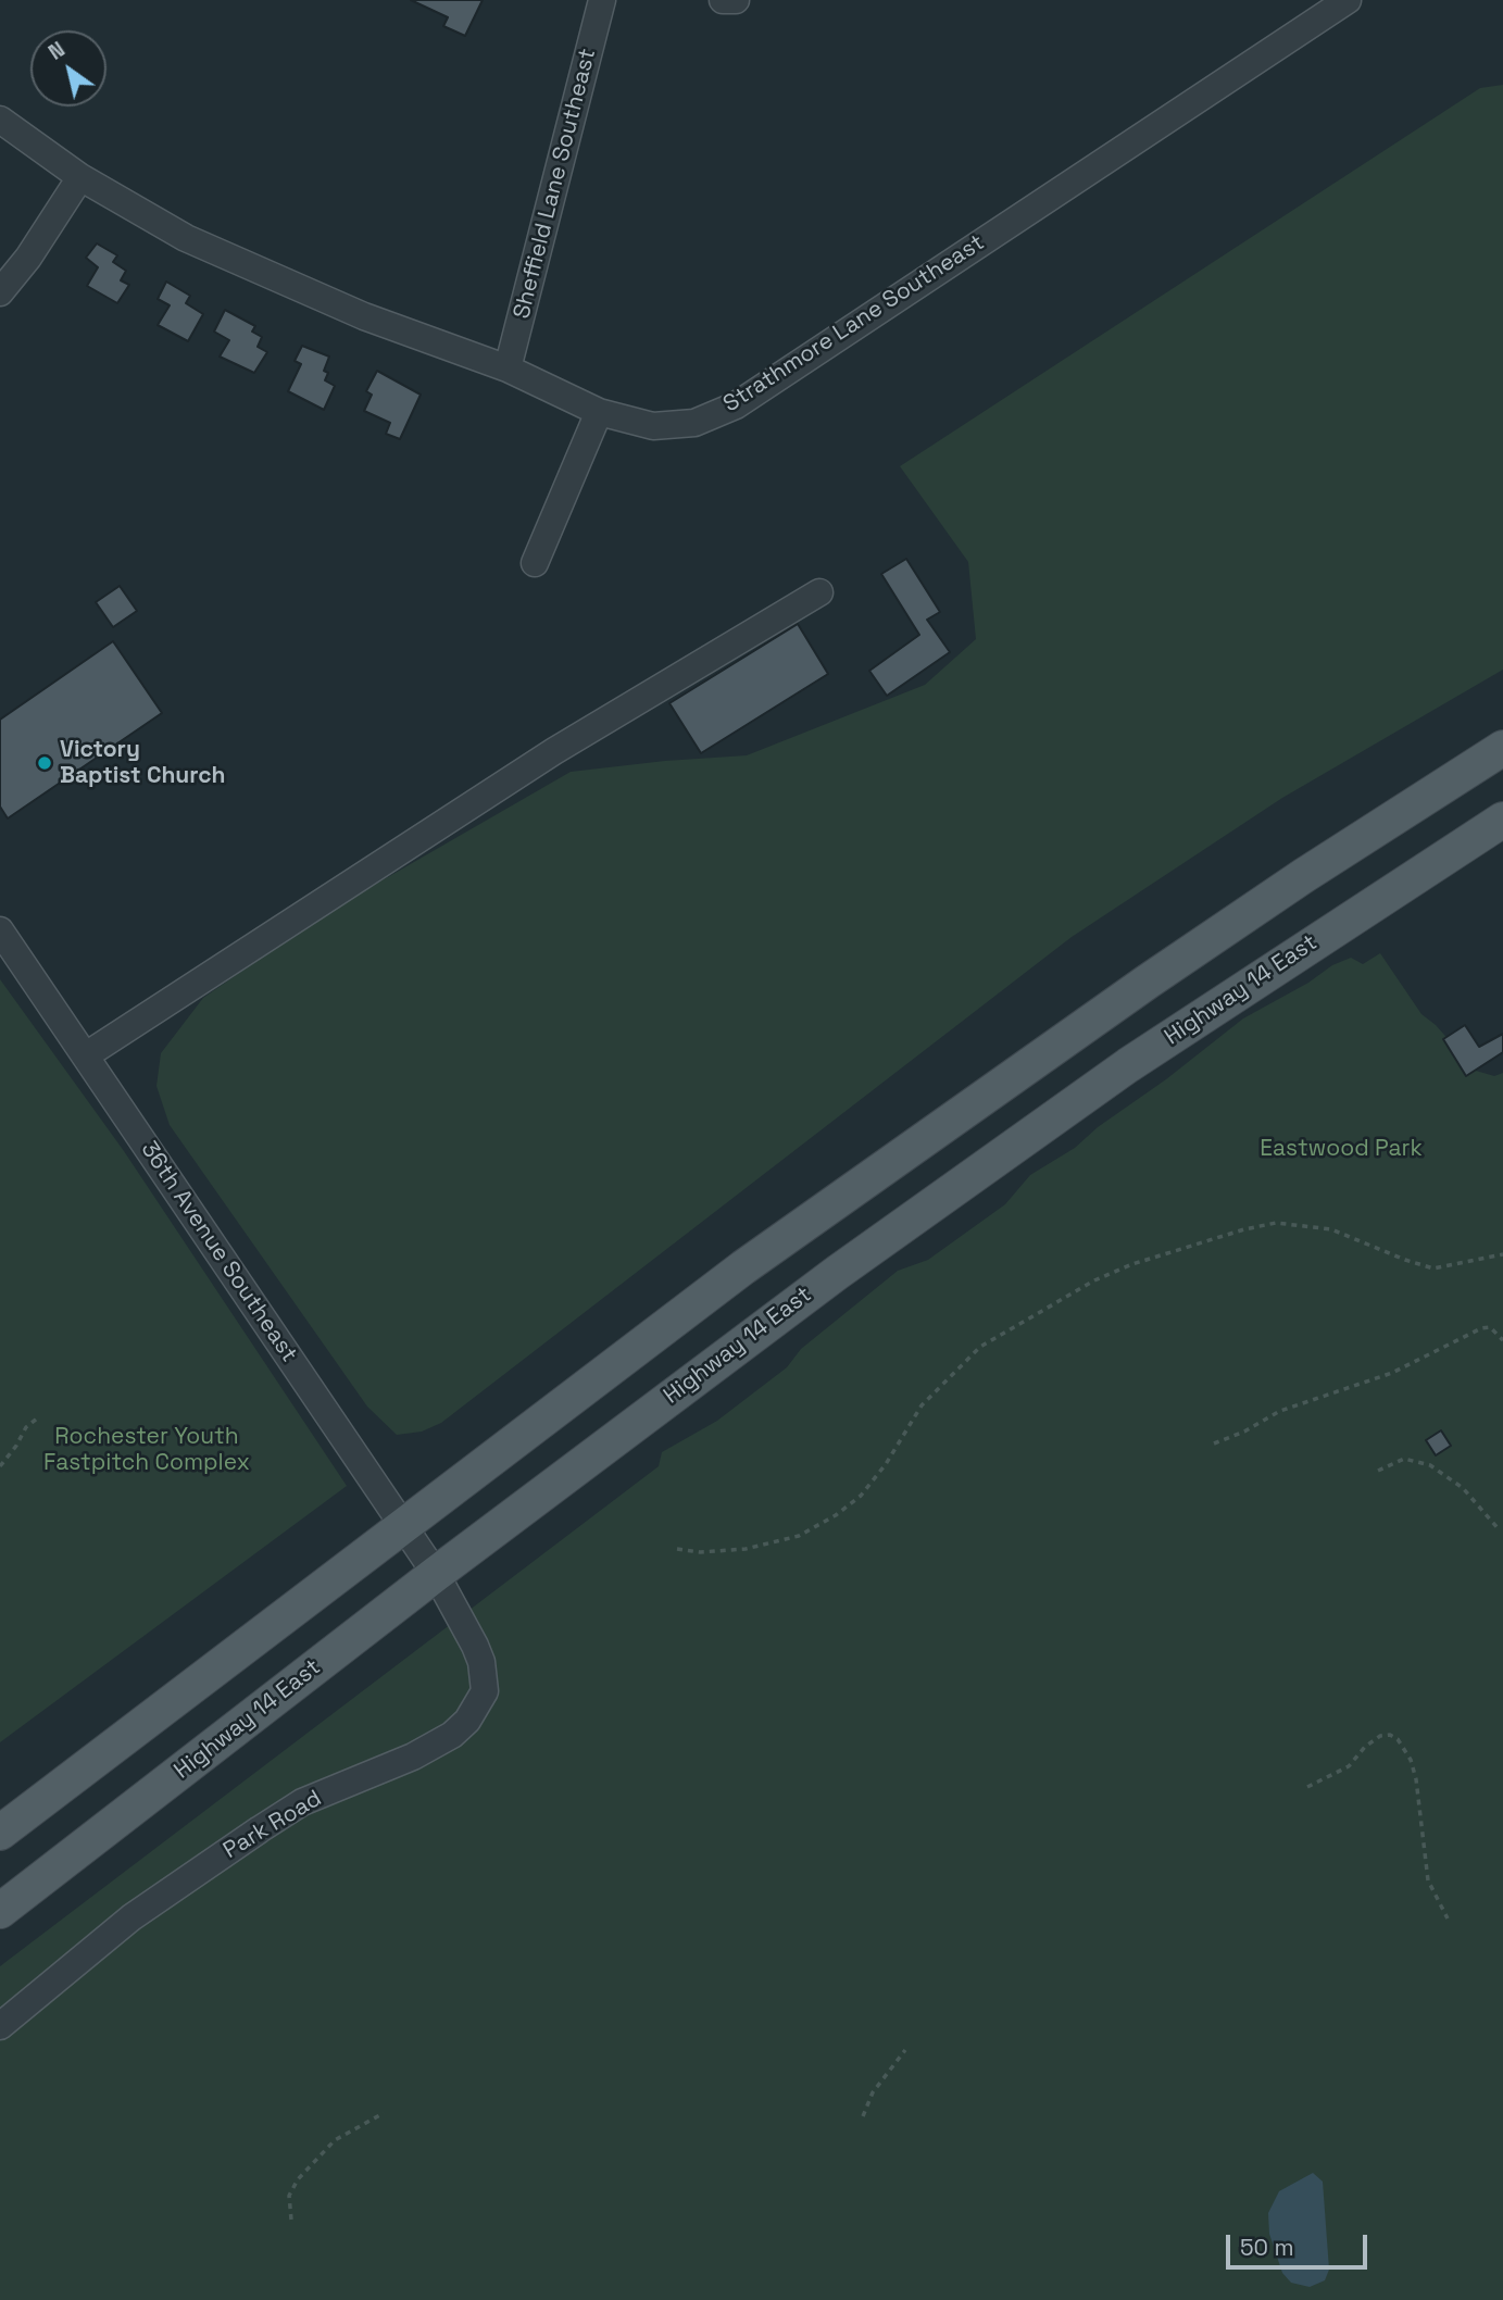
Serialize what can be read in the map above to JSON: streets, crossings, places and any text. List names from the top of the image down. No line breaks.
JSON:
{"streets":{"main road":["Highway 14 East"],"street":["Sheffield Lane Southeast","Strathmore Lane Southeast","36th Avenue Southeast","Park Road"]},"crossings":[["Sheffield Lane Southeast","Strathmore Lane Southeast"],["Highway 14 East","36th Avenue Southeast"],["Highway 14 East","Park Road"],["36th Avenue Southeast","Park Road"]],"parks":["Eastwood Park","Rochester Youth Fastpitch Complex"],"places":["Victory Baptist Church"],"scale_bar":"50 m","north":"top left"}
